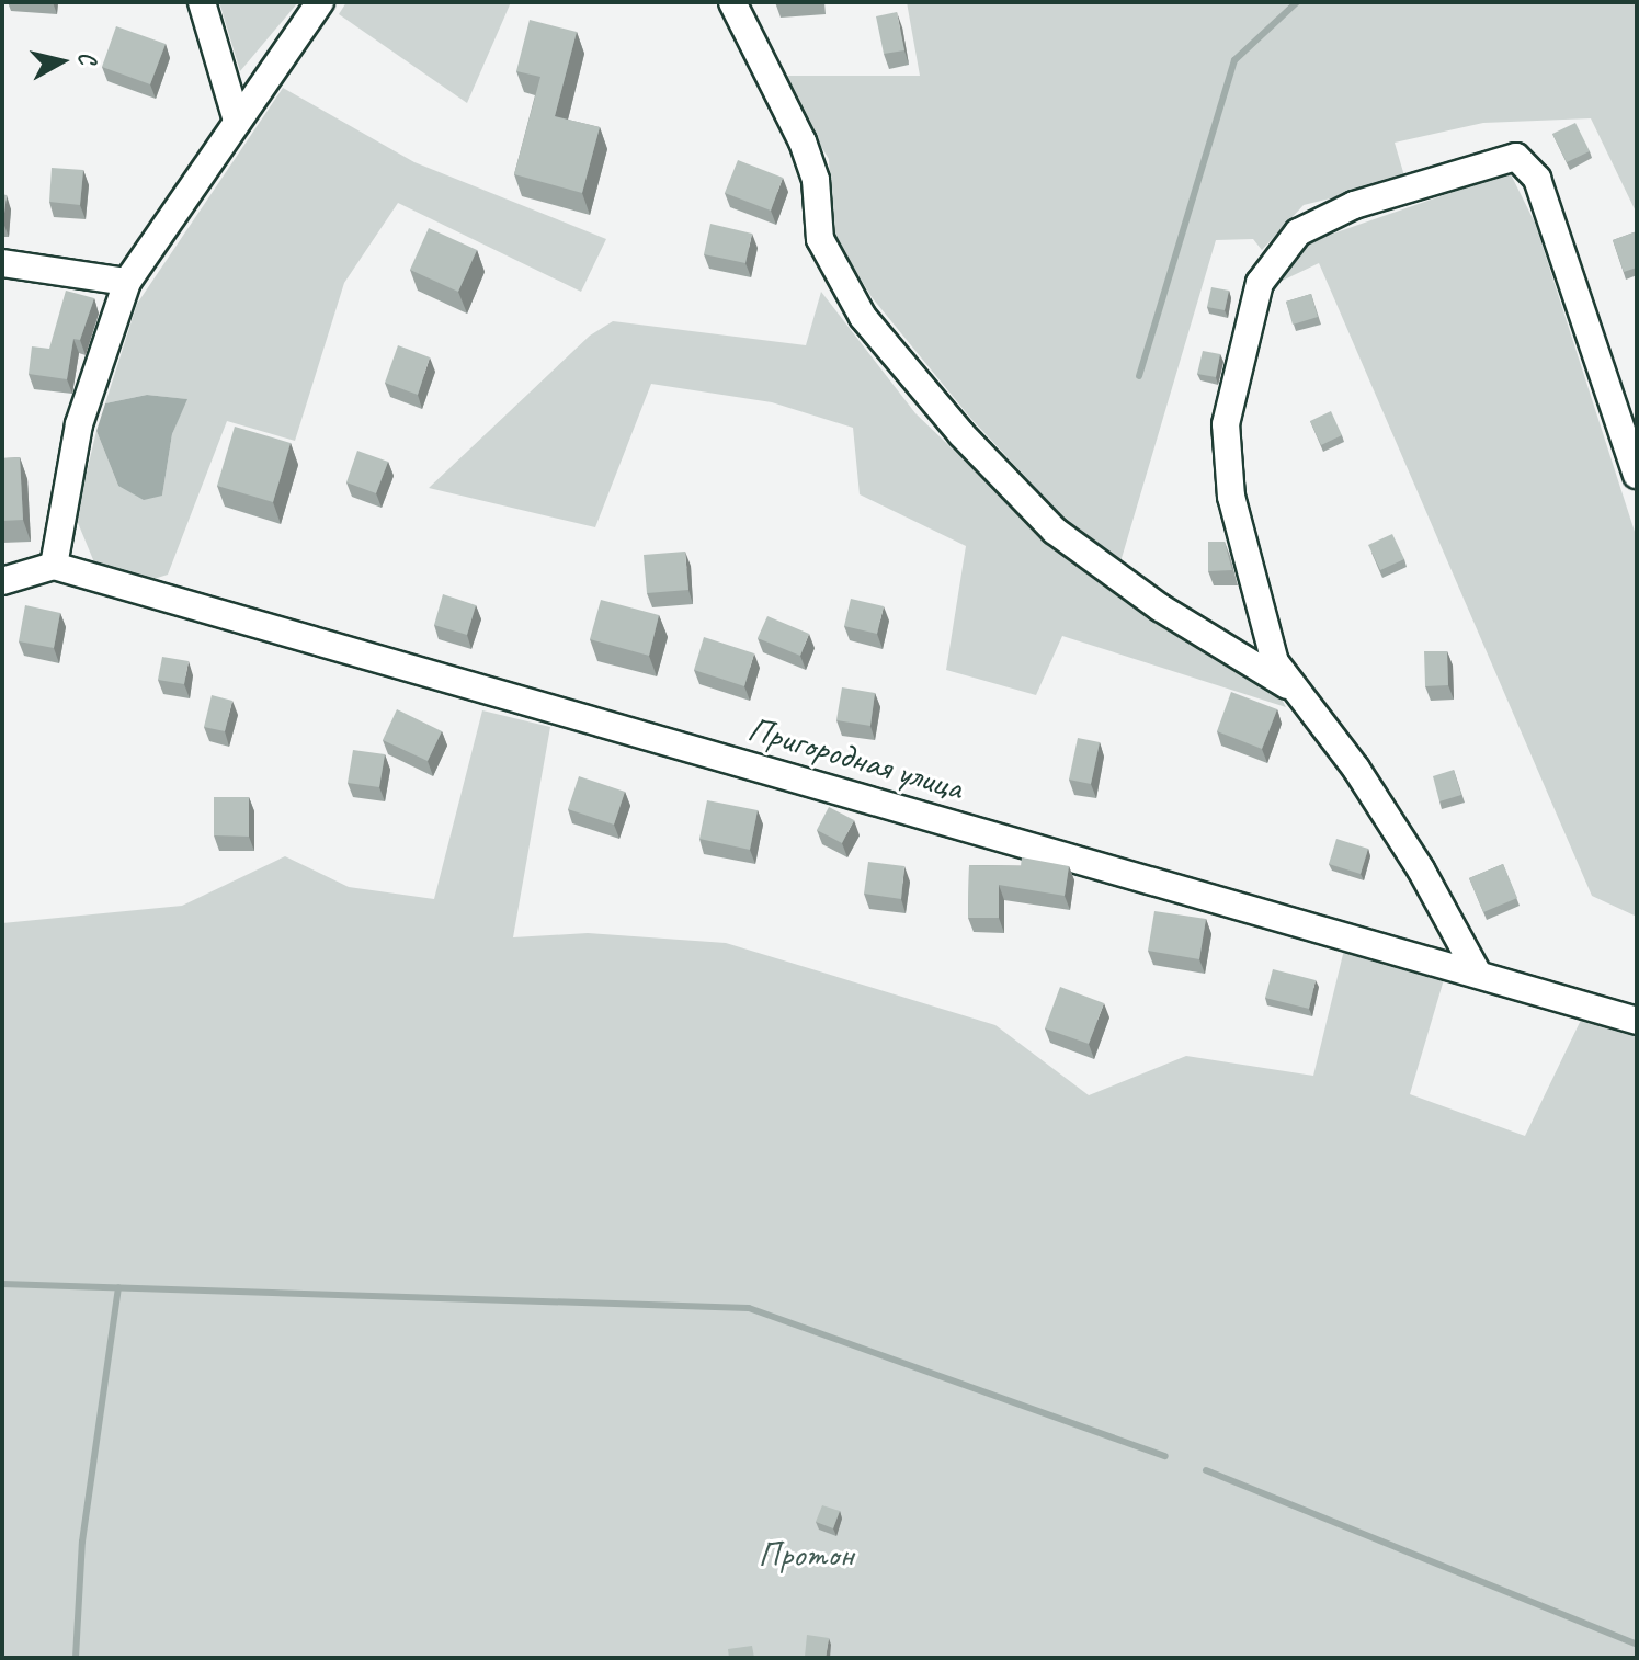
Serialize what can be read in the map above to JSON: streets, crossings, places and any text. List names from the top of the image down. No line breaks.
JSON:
{"streets":{"street":["Пригородная улица"]},"parks":["Протон"],"north":"right"}
